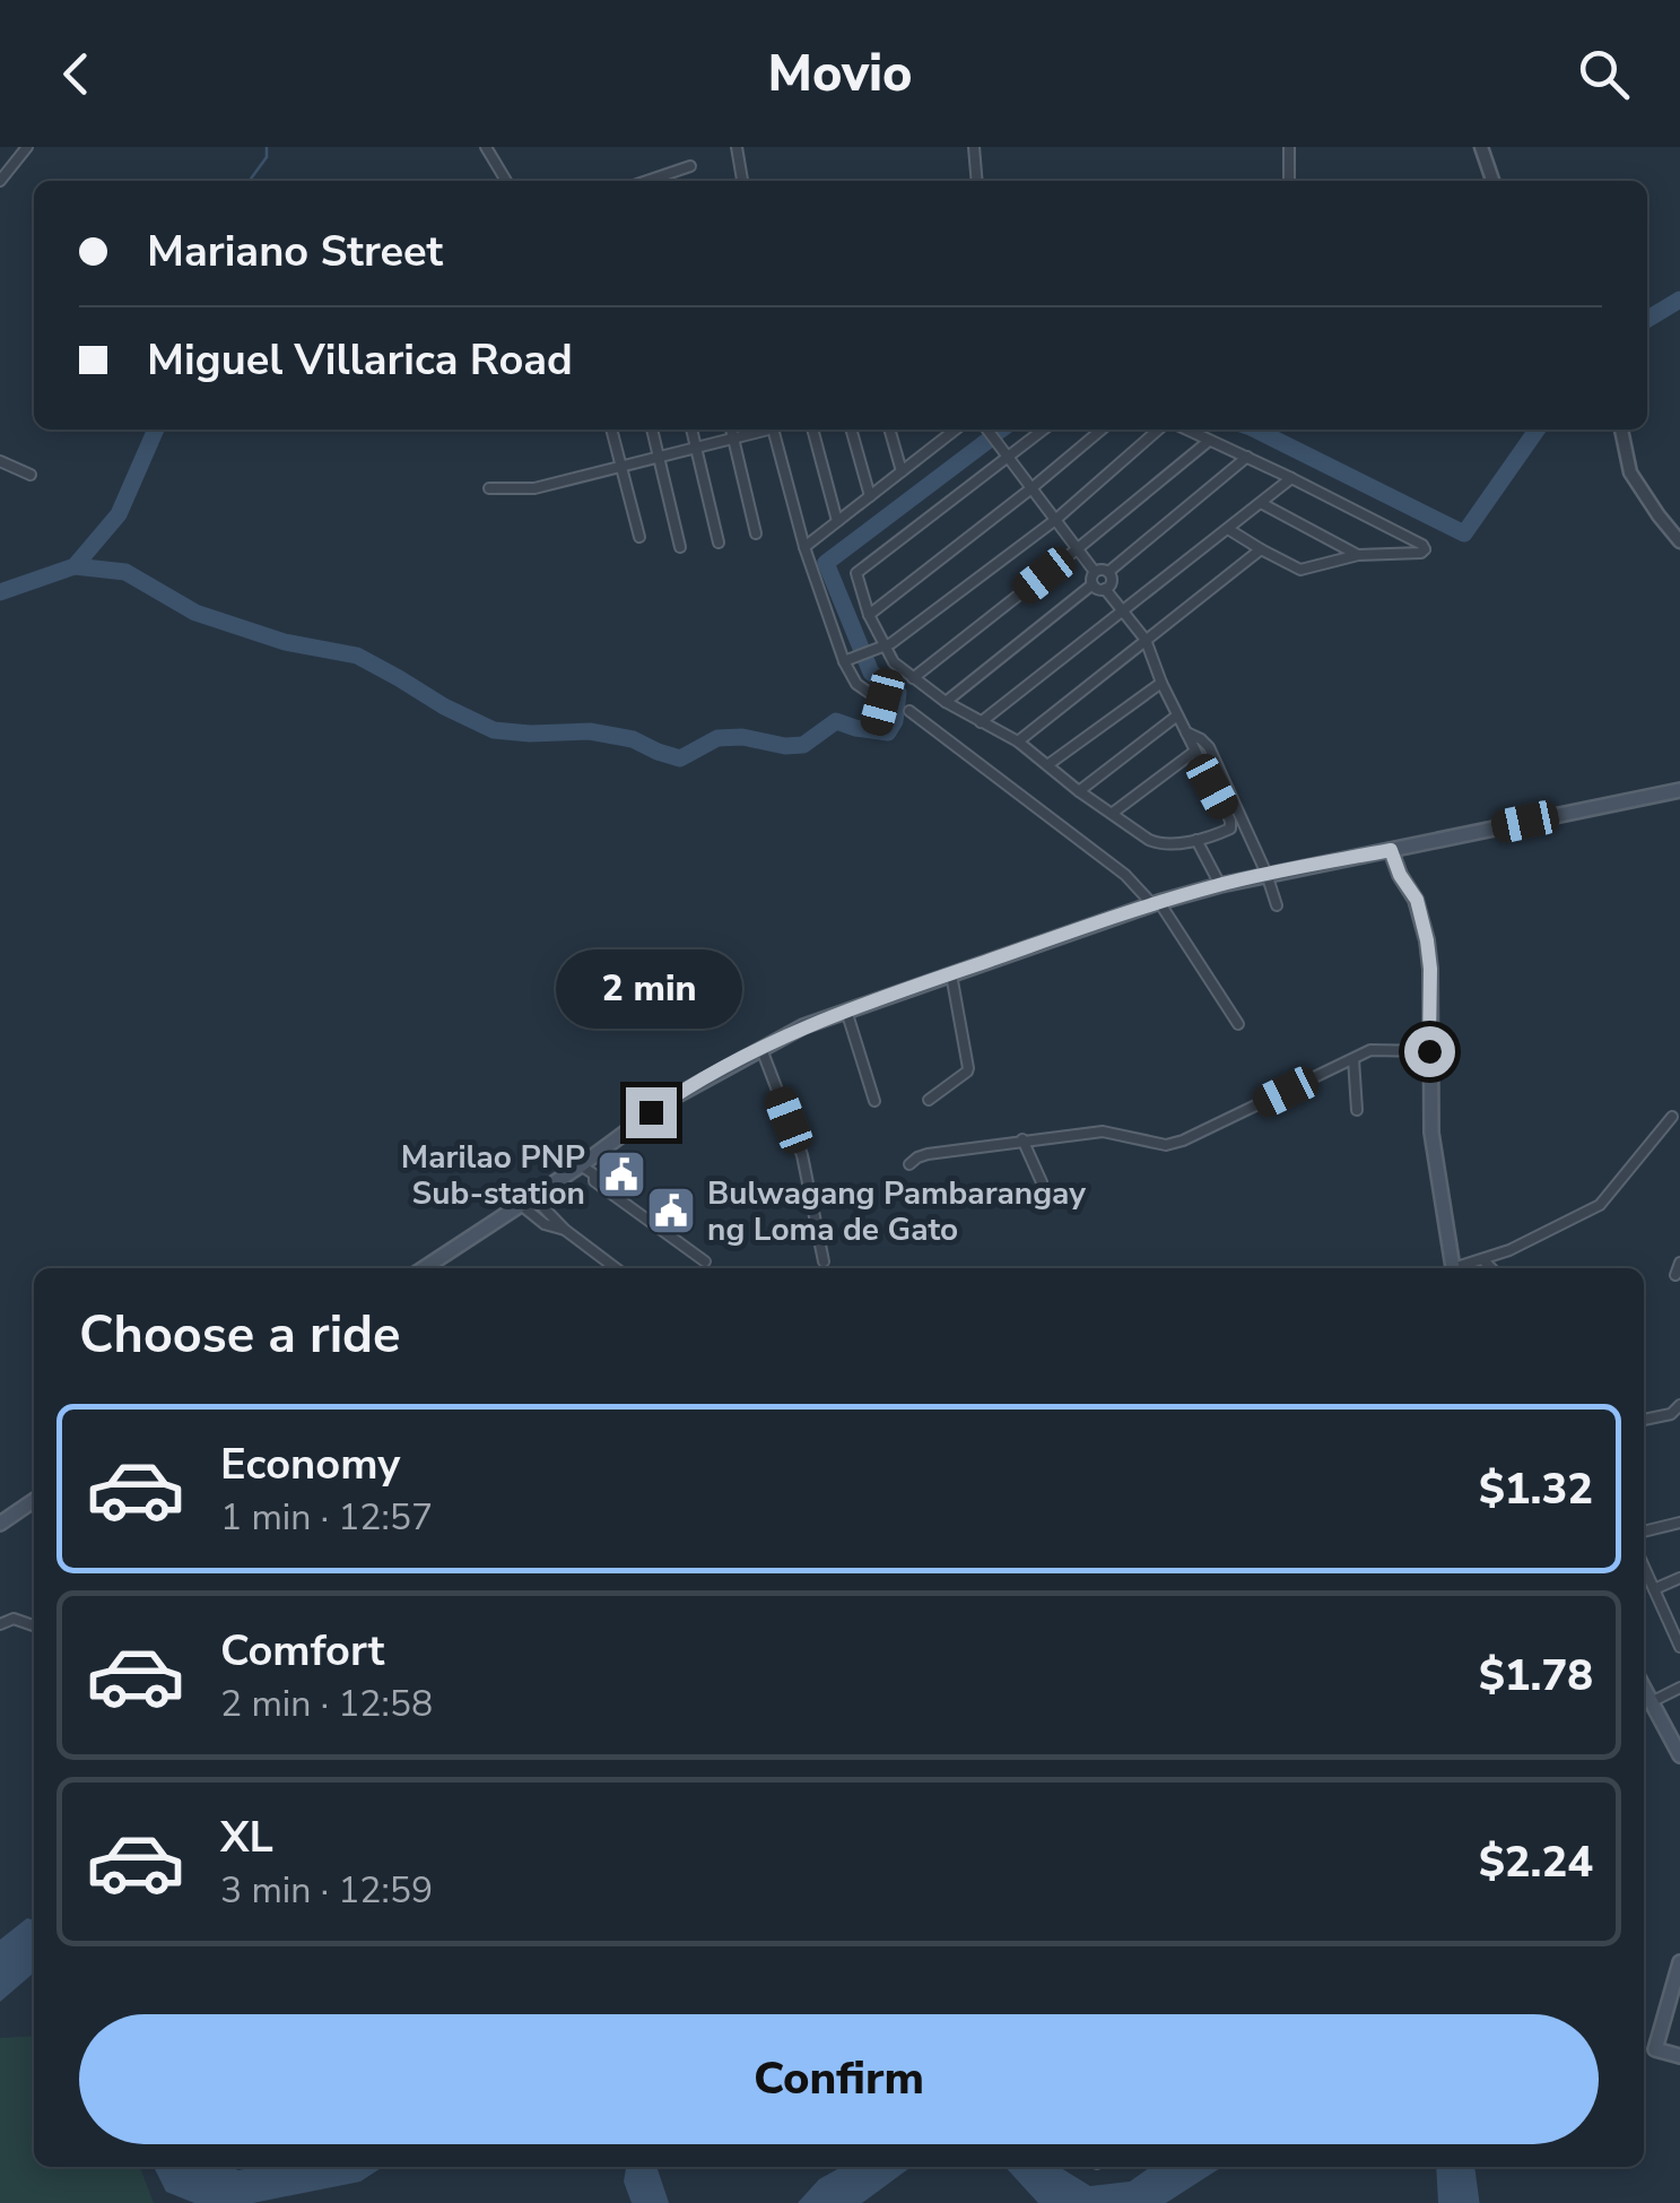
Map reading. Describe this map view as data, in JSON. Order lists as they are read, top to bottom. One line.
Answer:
{"places":{"public building":["Marilao PNP Sub-station","Bulwagang Pambarangay ng Loma de Gato"]},"page":{"header":"Movio","banner":["Mariano Street","Miguel Villarica Road"],"bubble":"2 min","heading":"Choose a ride","list":[{"name":"Economy","note":"1 min · 12:57","value":"$1.32"},{"name":"Comfort","note":"2 min · 12:58","value":"$1.78"},{"name":"XL","note":"3 min · 12:59","value":"$2.24"}],"buttons":"Confirm"}}
